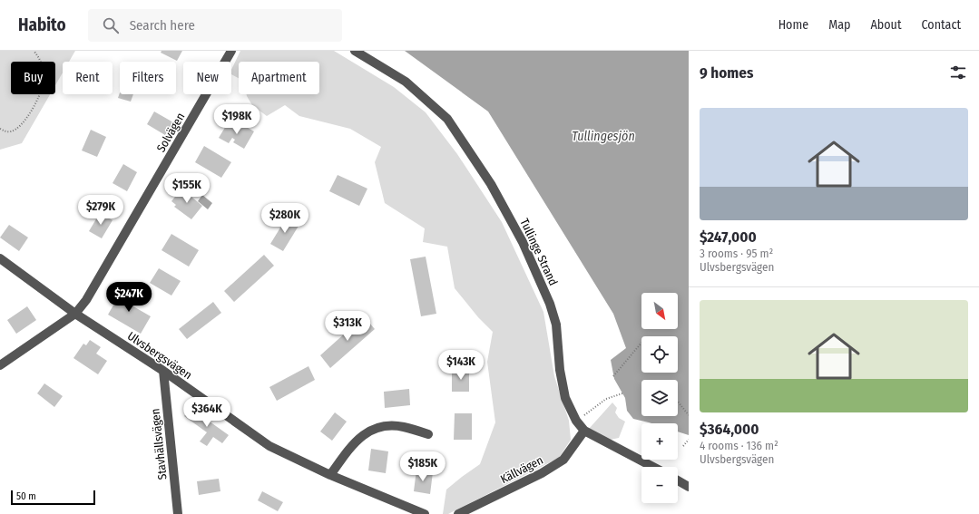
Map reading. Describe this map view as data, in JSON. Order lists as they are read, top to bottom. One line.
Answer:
{"streets":{"street":["Solvägen","Tullinge Strand","Ulvsbergsvägen","Stavhällsvägen","Källvägen"]},"crossings":[["Solvägen","Ulvsbergsvägen"],["Tullinge Strand","Källvägen"],["Ulvsbergsvägen","Stavhällsvägen"]],"water":["Tullingesjön"],"scale_bar":"50 m","north":"bottom right","page":{"header":"Habito","search":"Search here","nav":["Home","Map","About","Contact"],"heading":"9 homes","chip":["Buy","Rent","Filters","New","Apartment"],"list":[{"name":"$247,000","note":"3 rooms · 95 m² · Ulvsbergsvägen"},{"name":"$364,000","note":"4 rooms · 136 m² · Ulvsbergsvägen"}],"price":["$198K","$155K","$279K","$280K","$247K","$313K","$143K","$364K","$185K"],"map_buttons":["+","−"],"scale":"50 m"}}
